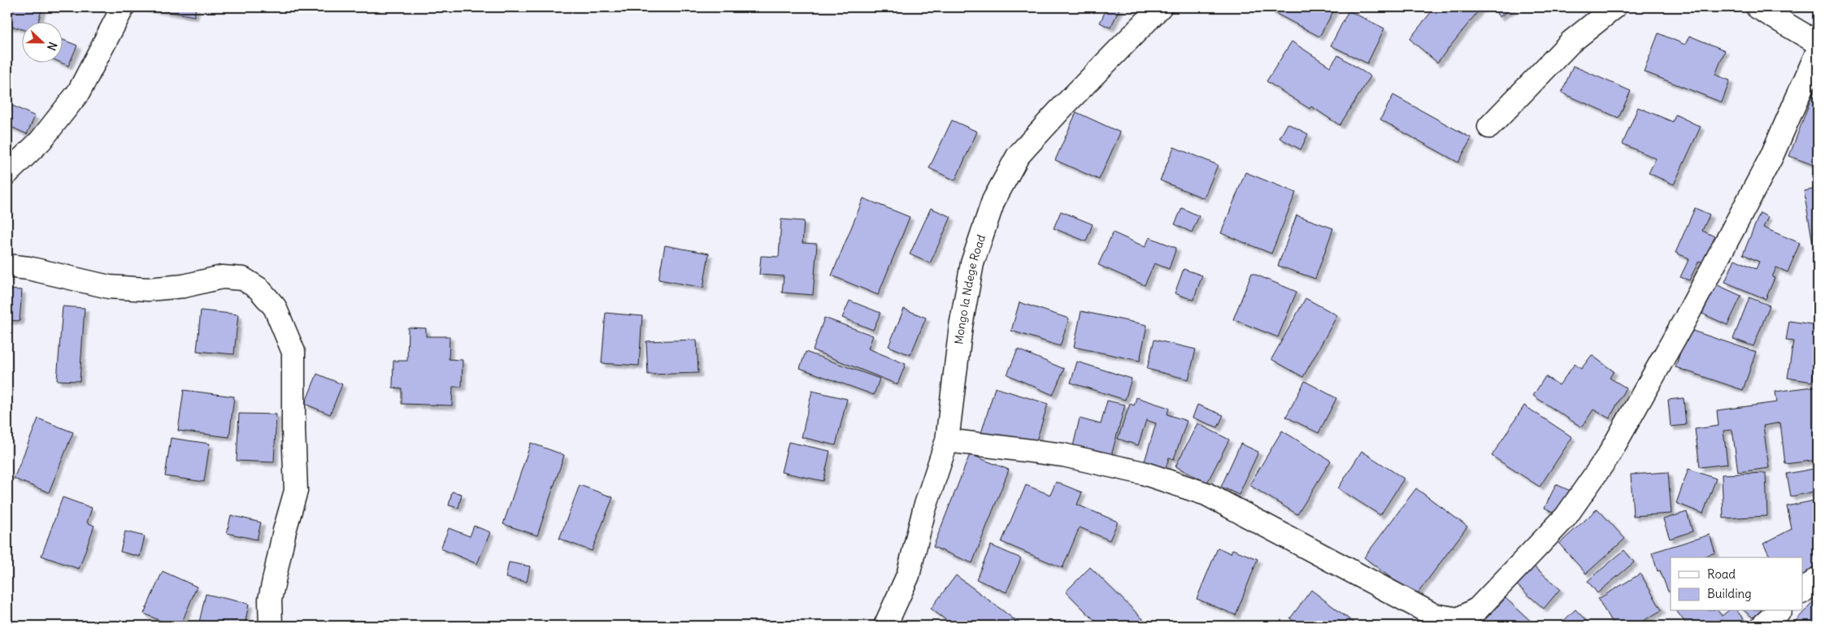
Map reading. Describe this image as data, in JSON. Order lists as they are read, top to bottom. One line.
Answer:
{"streets":{"street":["Mongo la Ndege Road"]},"legend":["Road","Building"],"north":"right"}
